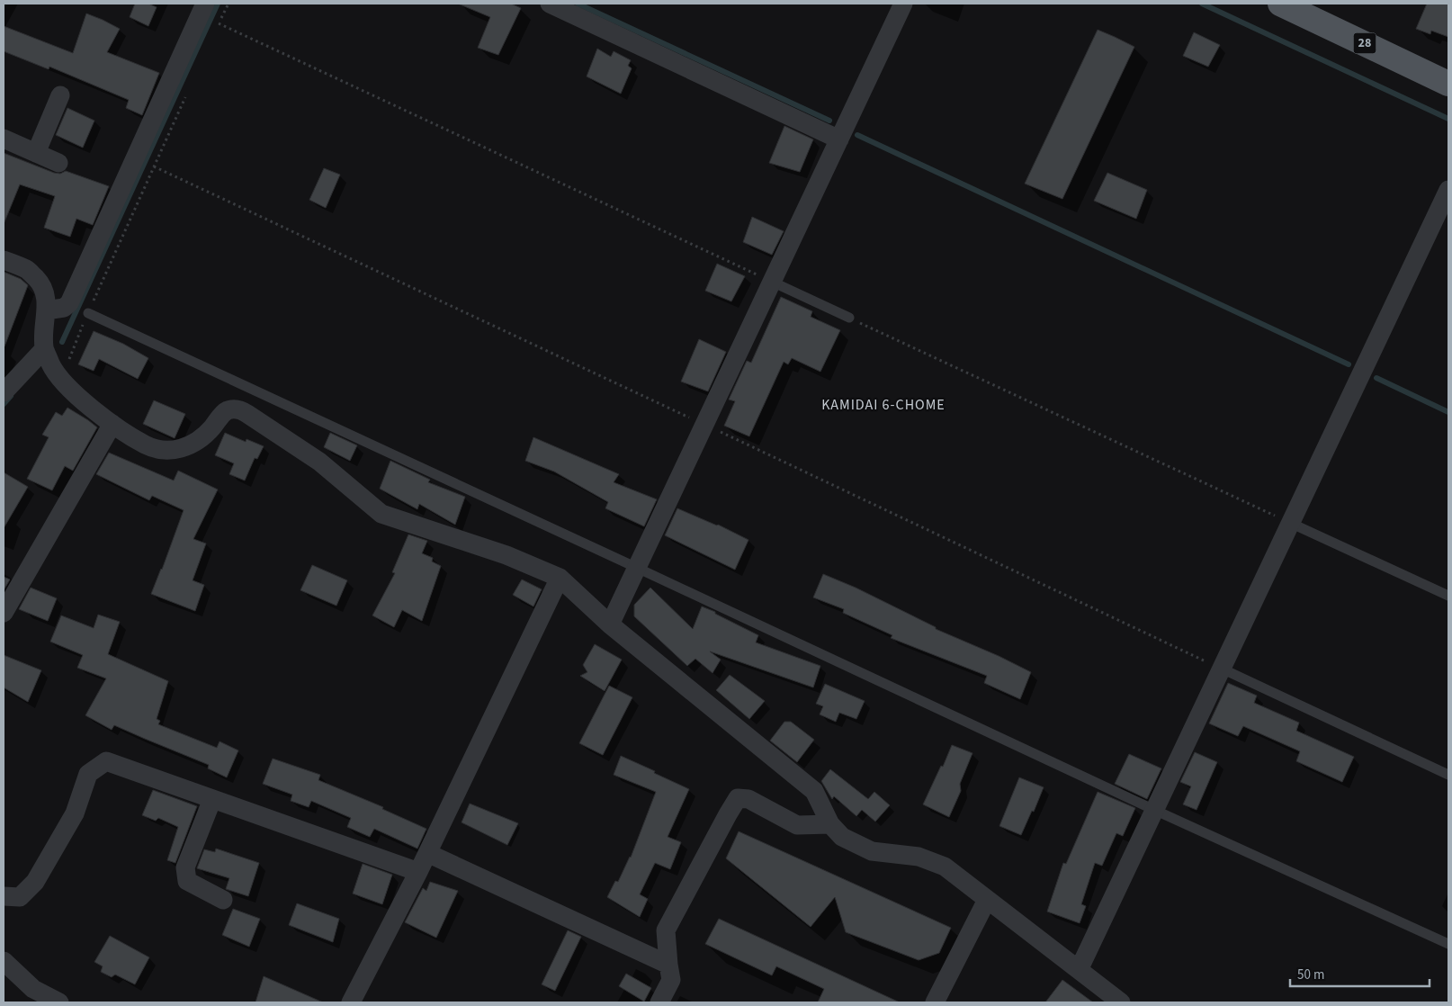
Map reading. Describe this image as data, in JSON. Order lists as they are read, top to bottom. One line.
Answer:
{"streets":{"main road":["28"]},"districts":["KAMIDAI 6-CHOME"],"scale_bar":"50 m"}
